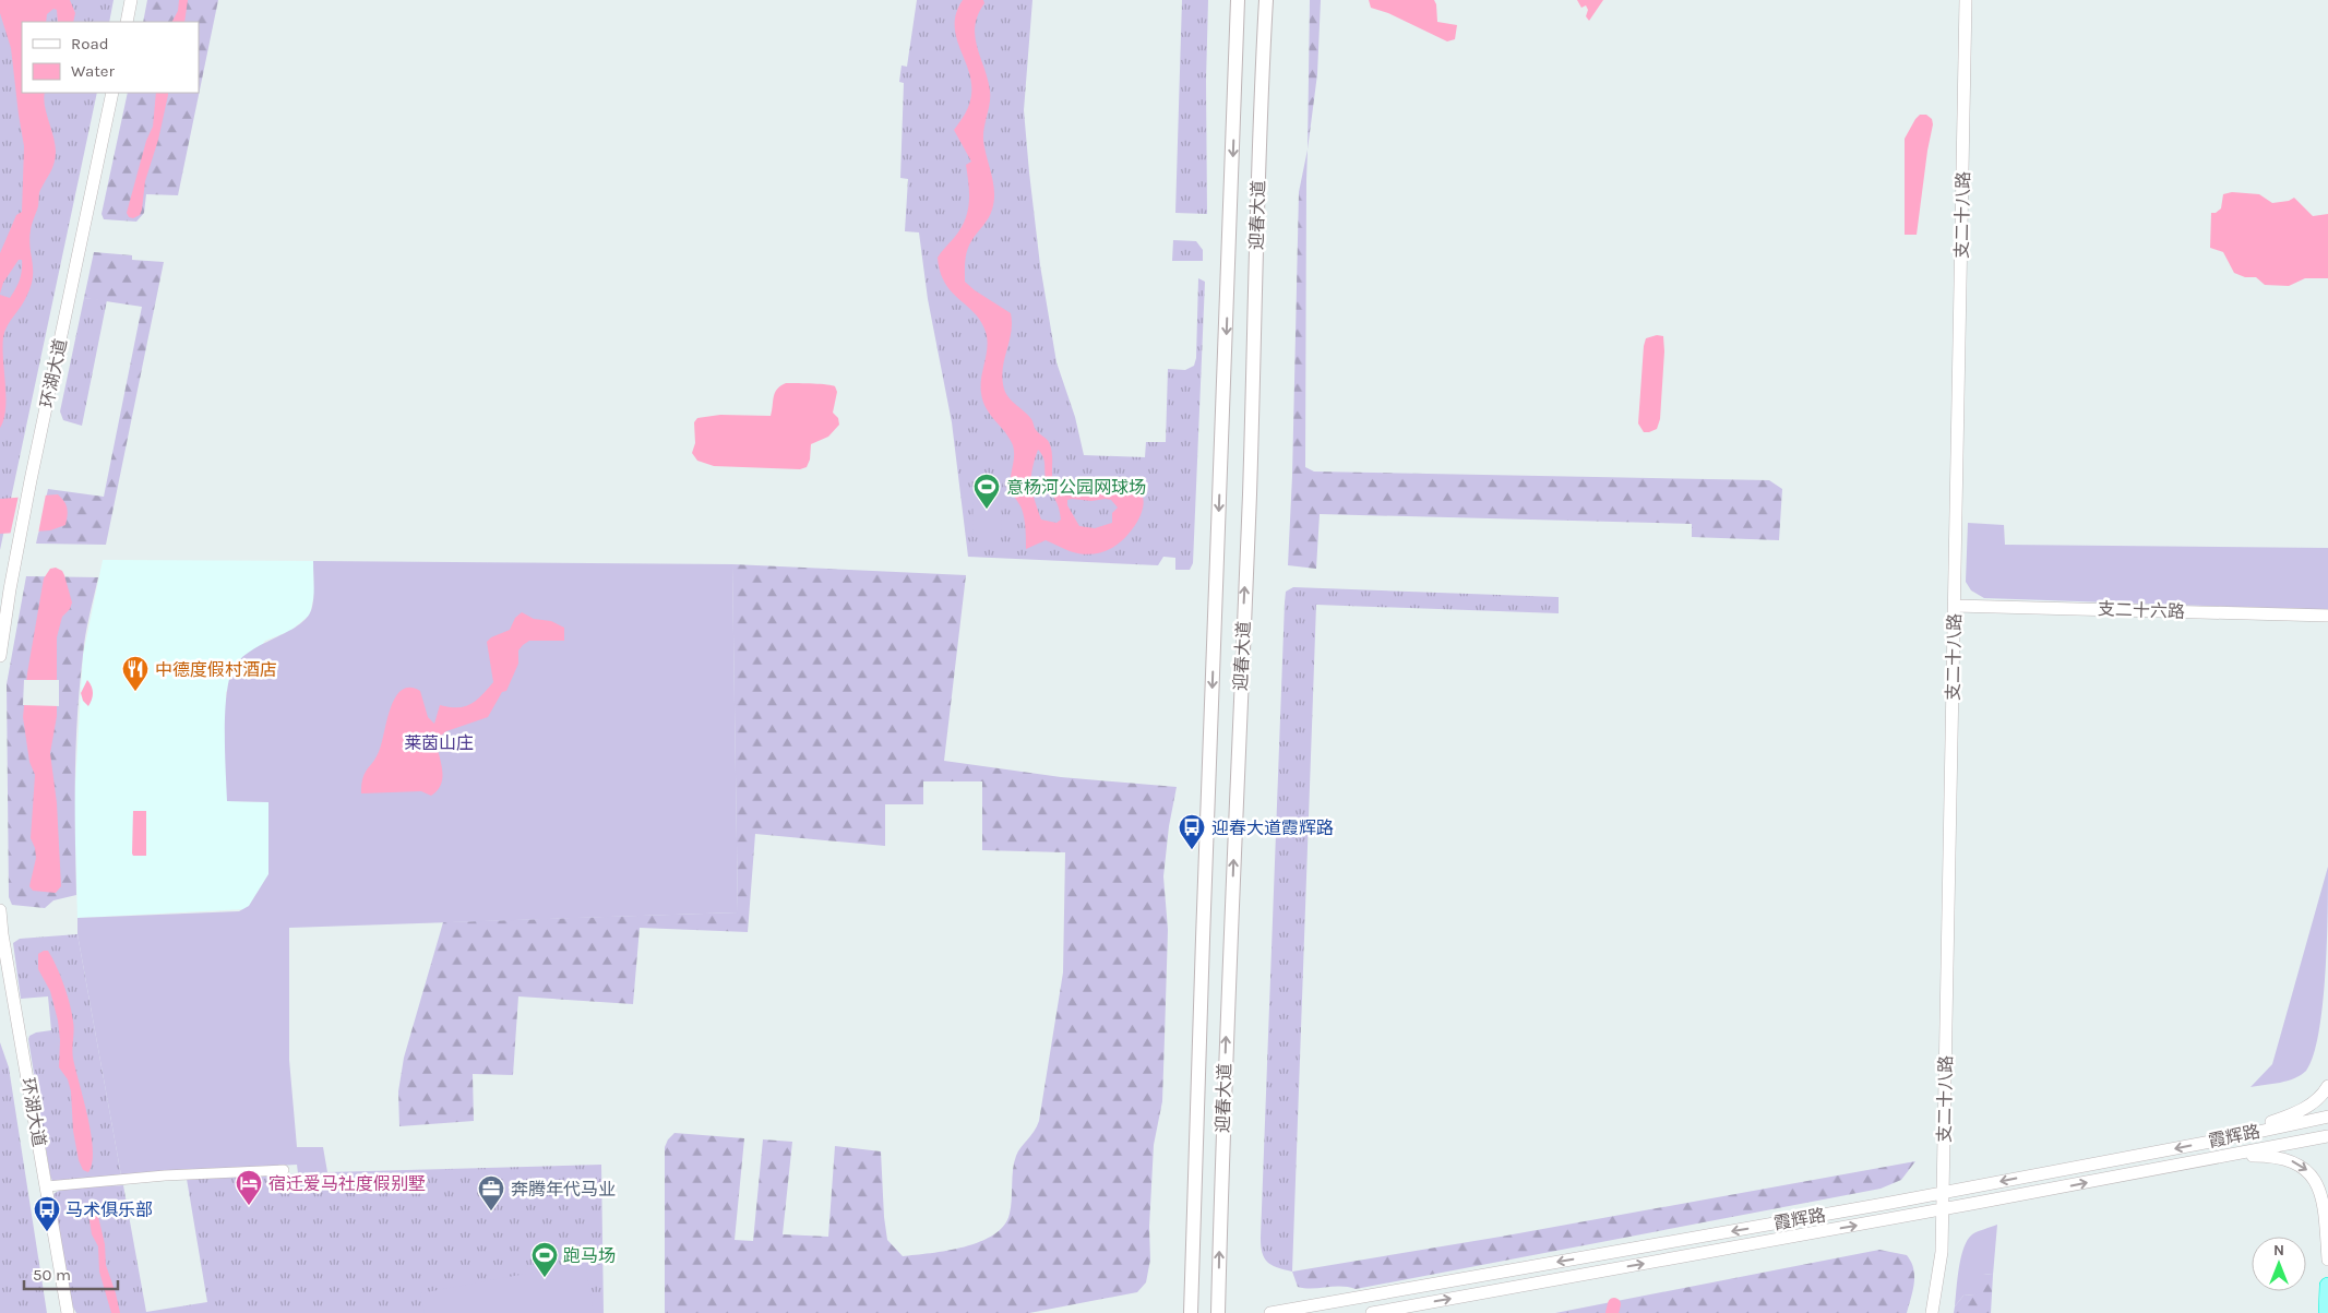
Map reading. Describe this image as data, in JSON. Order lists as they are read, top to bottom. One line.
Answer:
{"streets":{"main road":["迎春大道"],"street":["支二十八路","环湖大道","支二十六路","霞辉路"]},"crossings":[["支二十八路","支二十六路"],["支二十八路","霞辉路"]],"parks":["莱茵山庄"],"places":{"sports":["意杨河公园网球场","跑马场"],"restaurant":["中德度假村酒店"],"bus stop":["迎春大道霞辉路","马术俱乐部"],"hotel":["宿迁爱马社度假别墅"],"office":["奔腾年代马业"]},"legend":["Road","Water"],"scale_bar":"50 m","north":"top"}
